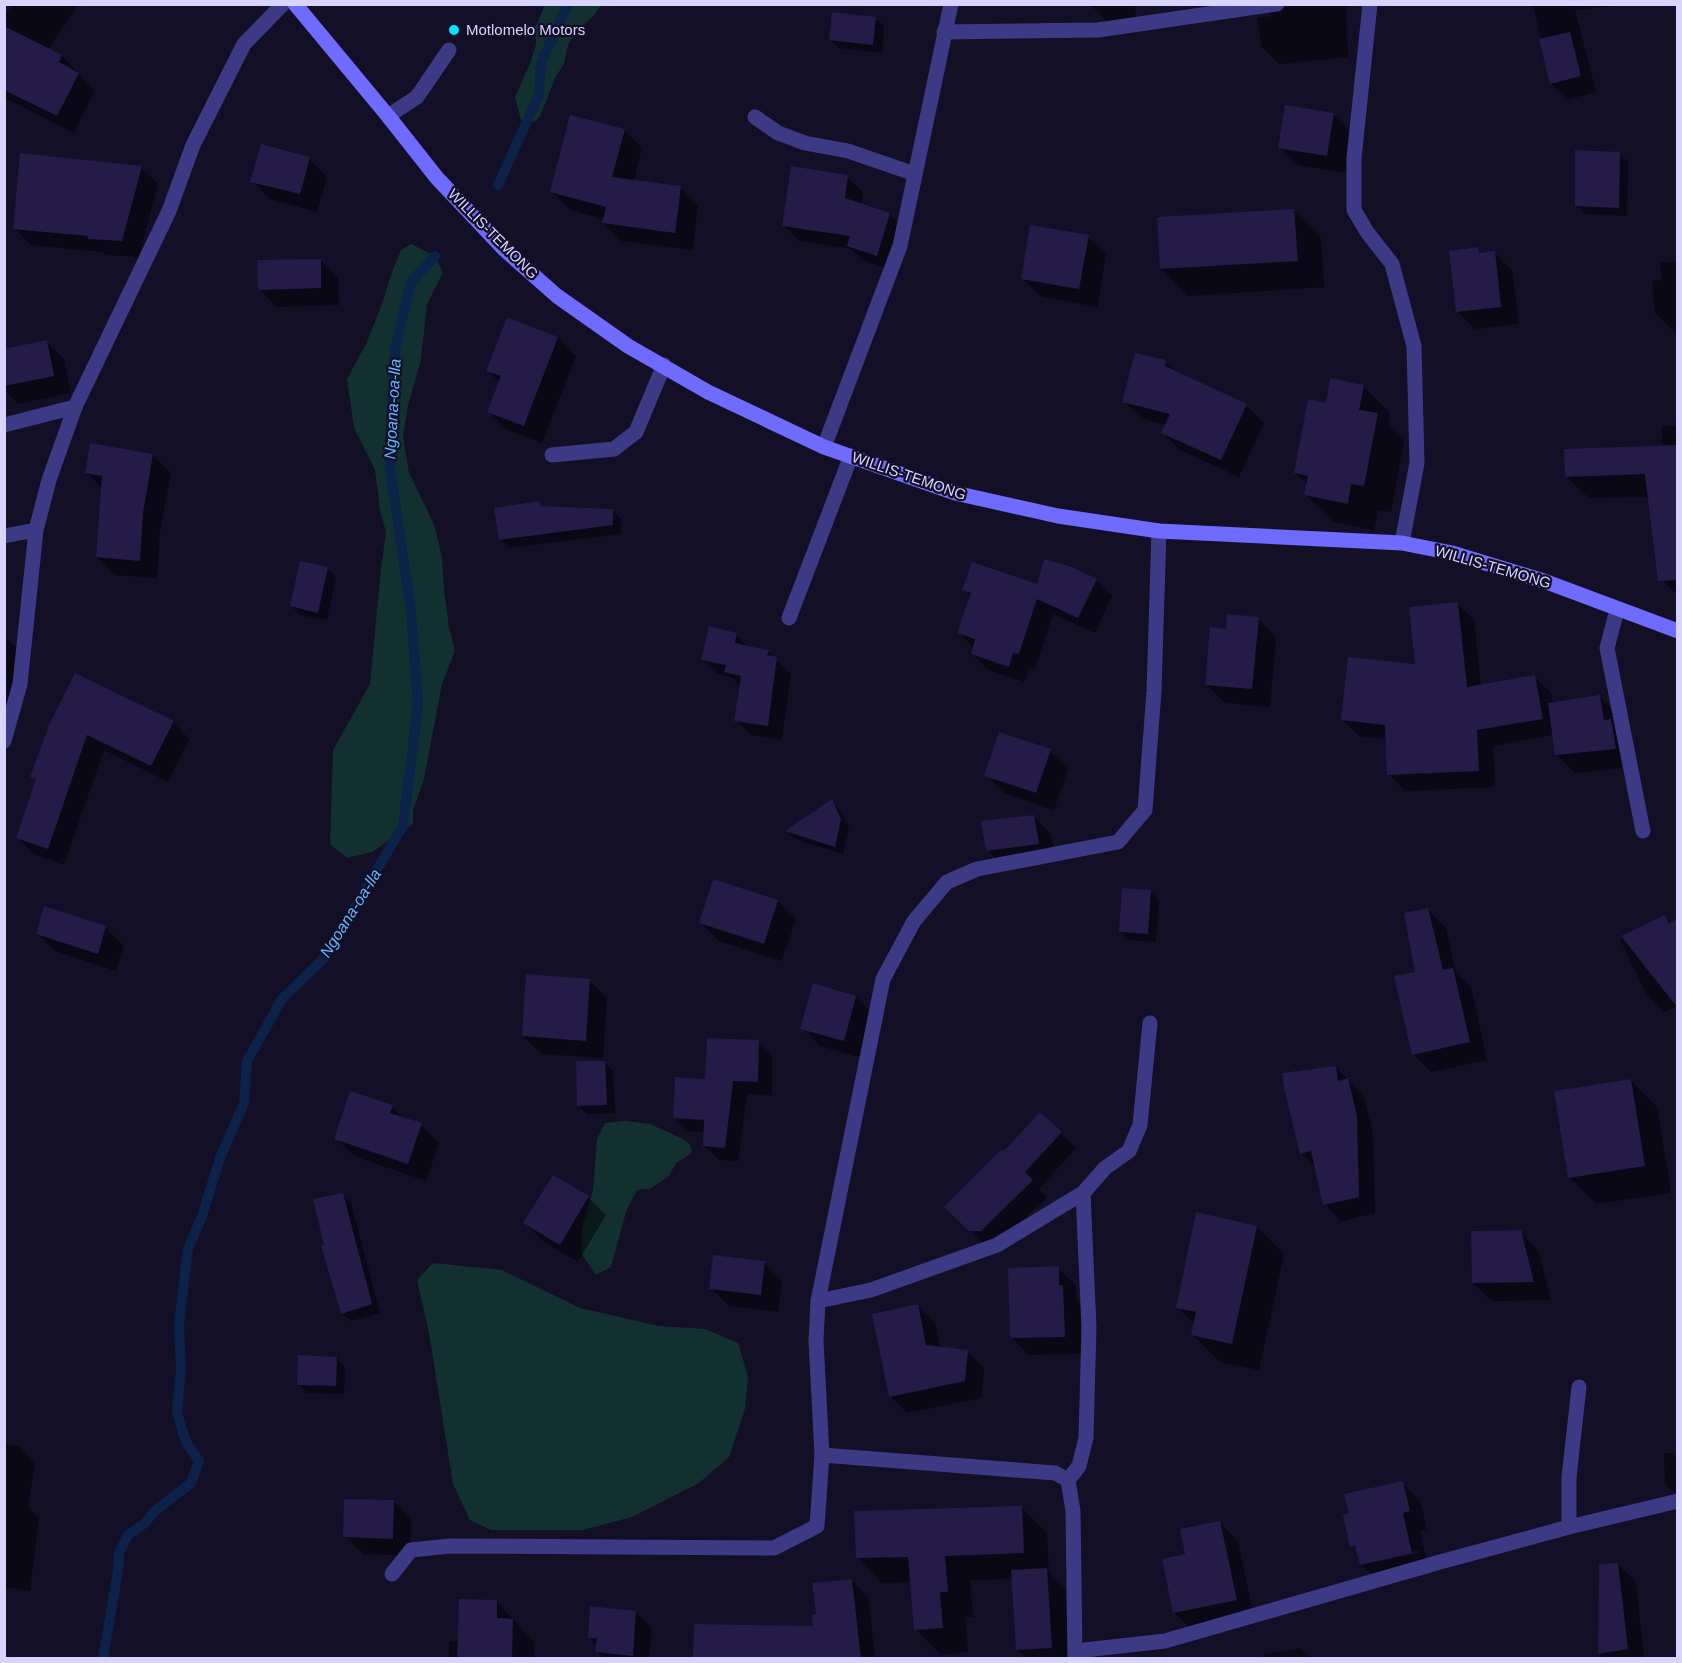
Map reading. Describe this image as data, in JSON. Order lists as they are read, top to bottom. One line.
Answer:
{"streets":{"main road":["WILLIS-TEMONG"]},"water":["Ngoana-oa-lla"],"places":["Motlomelo Motors"]}
